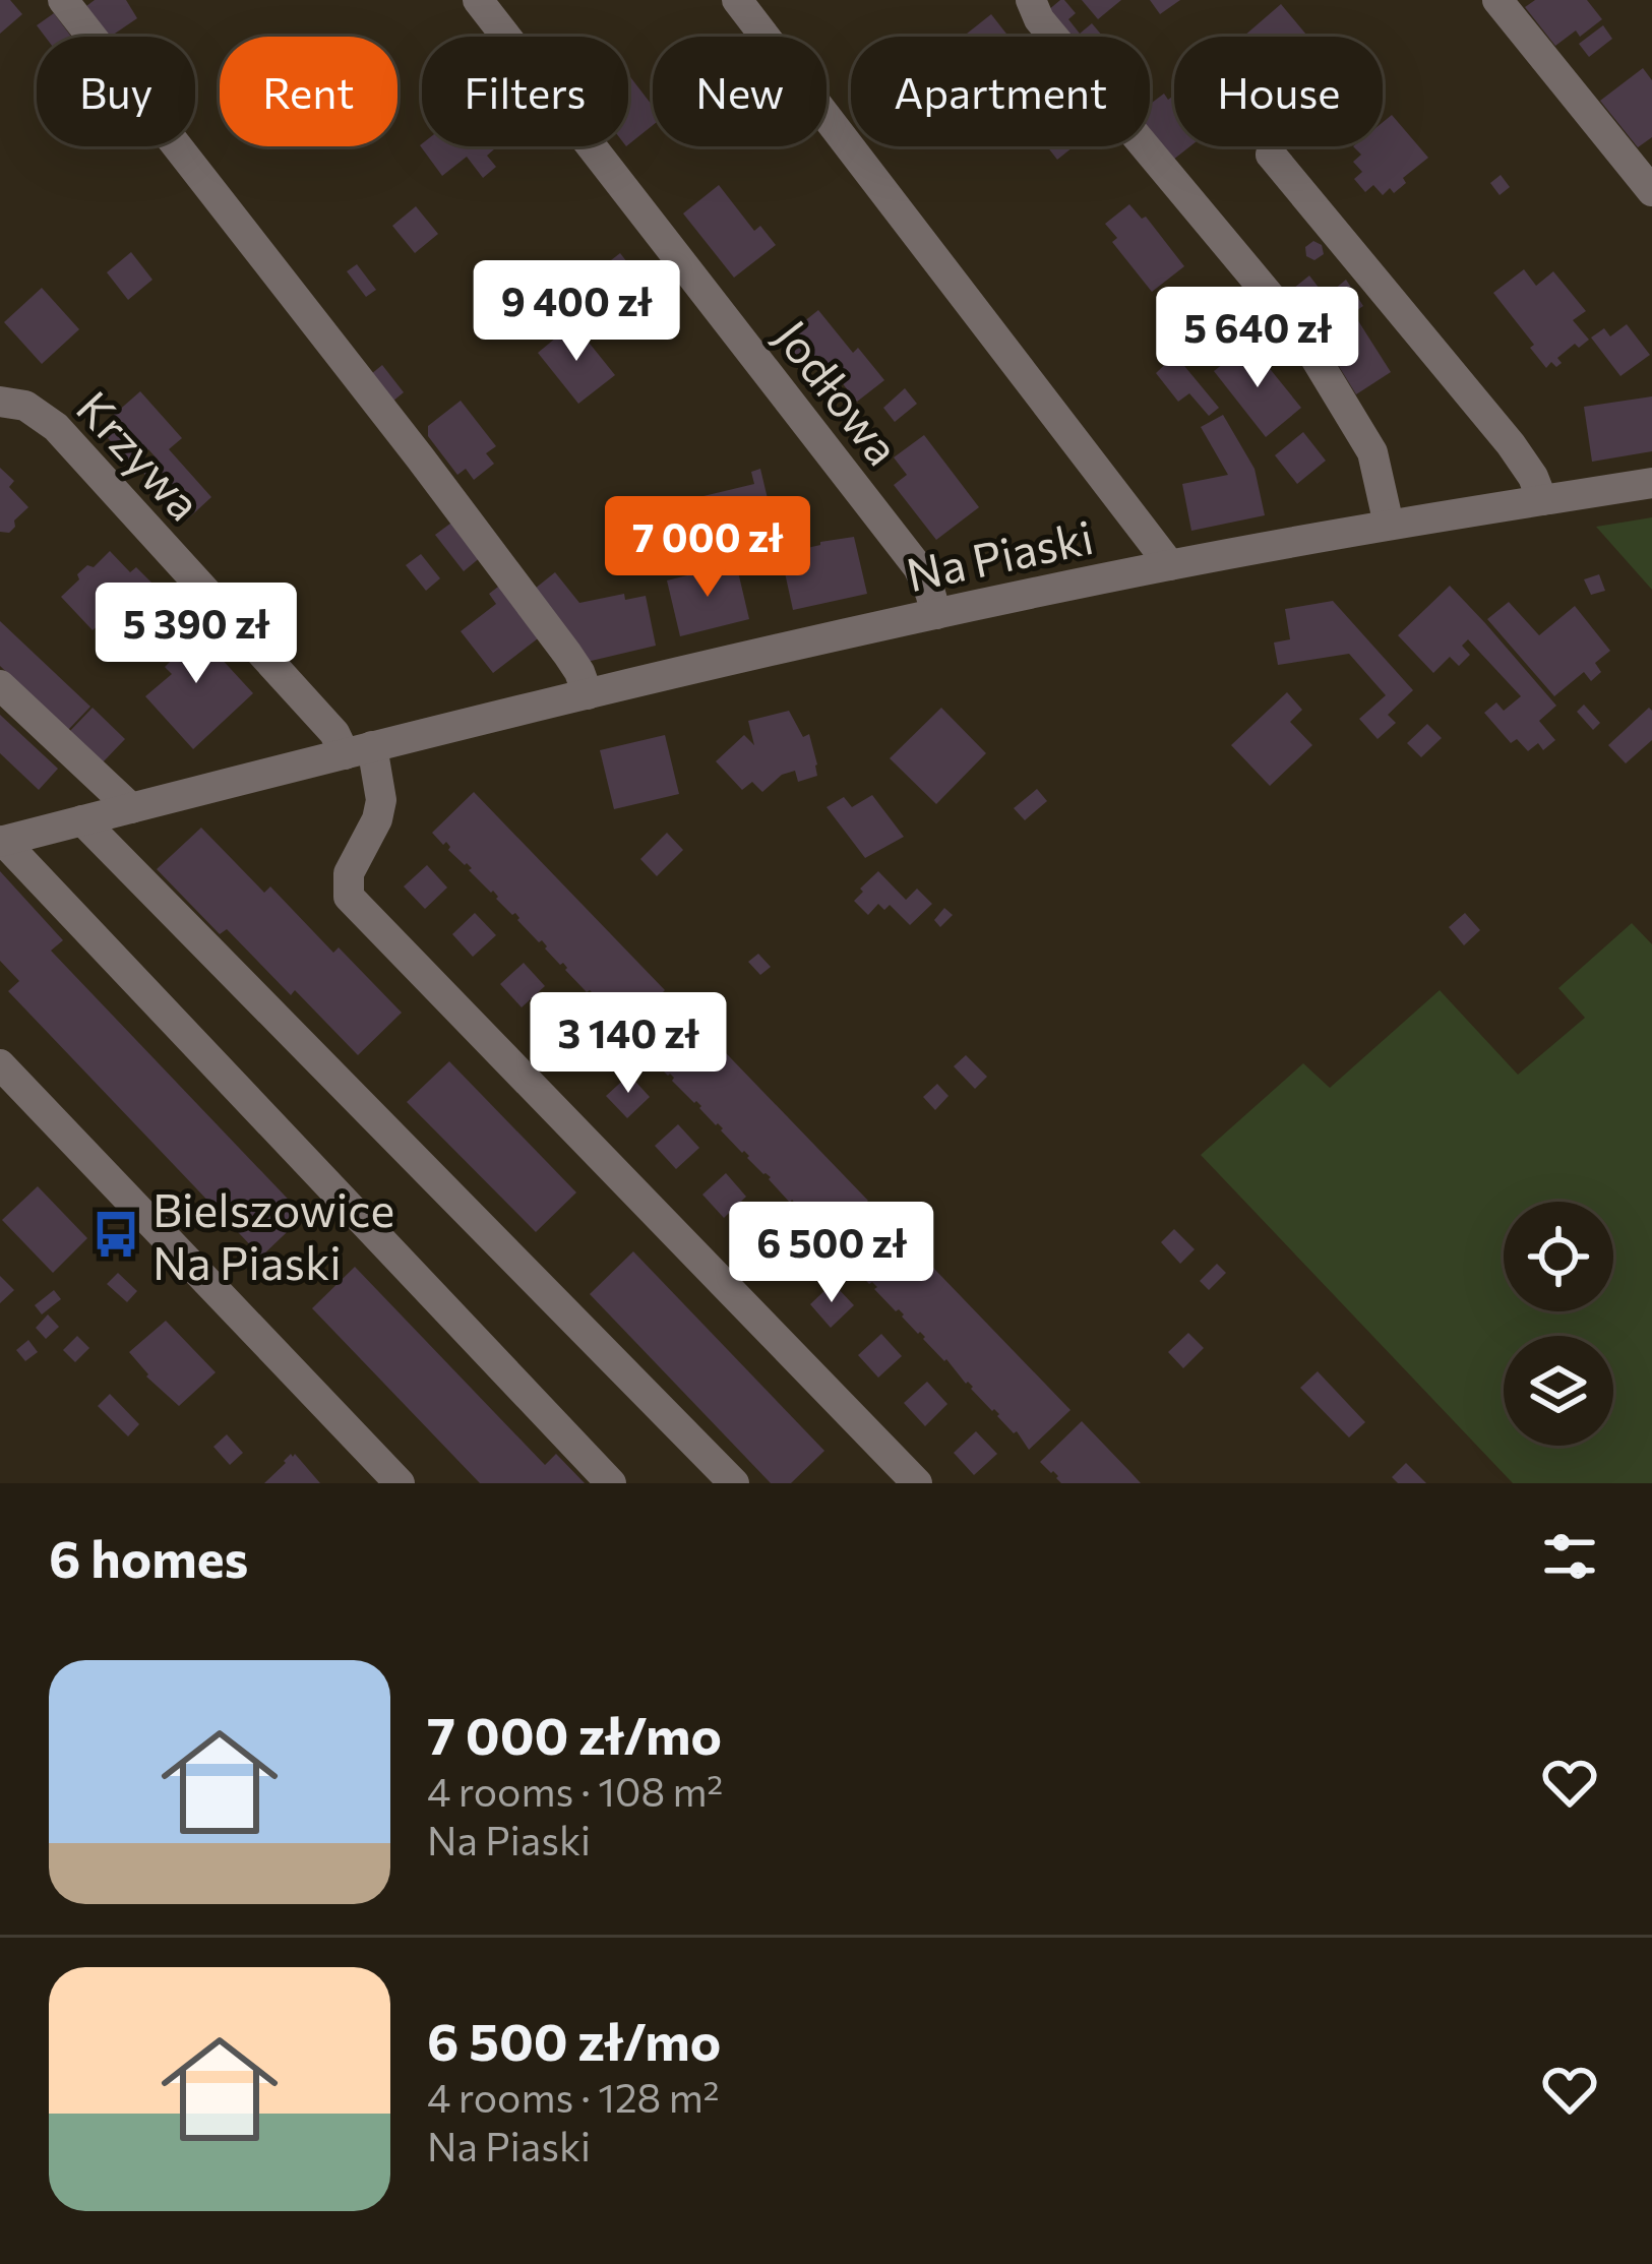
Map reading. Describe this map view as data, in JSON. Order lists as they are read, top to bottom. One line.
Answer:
{"streets":{"street":["Jodłowa","Krzywa","Na Piaski"]},"crossings":[["Jodłowa","Na Piaski"],["Krzywa","Na Piaski"]],"places":{"bus stop":["Bielszowice Na Piaski"]},"page":{"chip":["Buy","Rent","Filters","New","Apartment","House"],"price":["9 400 zł","5 640 zł","7 000 zł","5 390 zł","3 140 zł","6 500 zł"],"heading":"6 homes","list":[{"name":"7 000 zł/mo","note":"4 rooms · 108 m² · Na Piaski"},{"name":"6 500 zł/mo","note":"4 rooms · 128 m² · Na Piaski"}]}}
